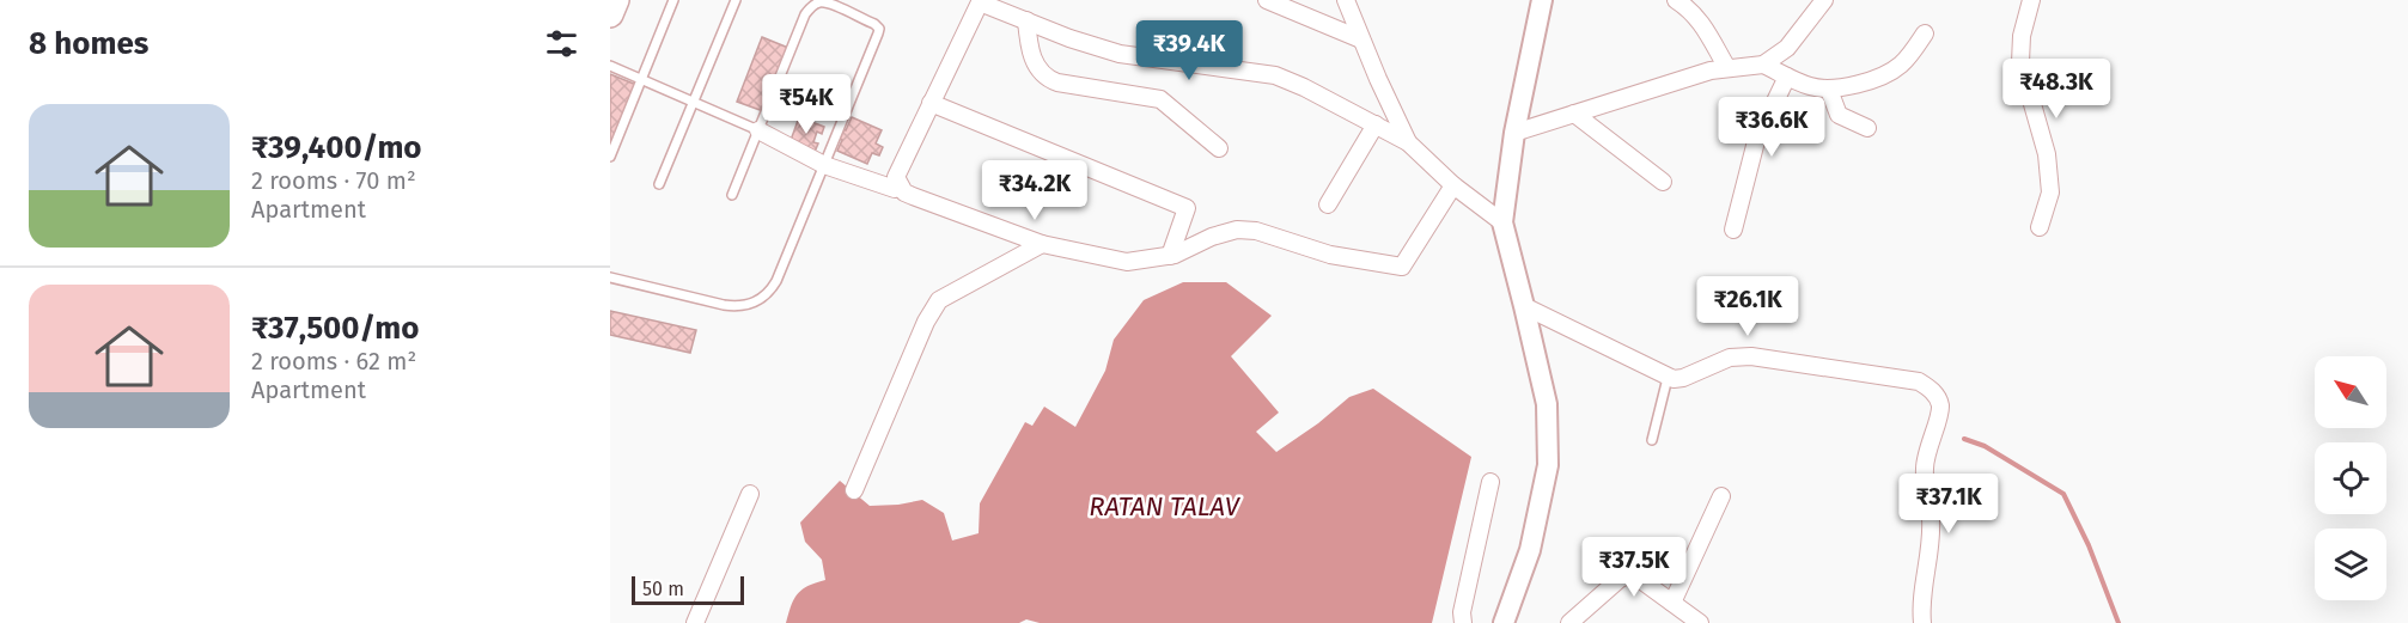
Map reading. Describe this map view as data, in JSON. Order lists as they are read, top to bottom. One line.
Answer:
{"water":["RATAN TALAV"],"scale_bar":"50 m","north":"top left","page":{"heading":"8 homes","price":["₹39.4K","₹48.3K","₹54K","₹36.6K","₹34.2K","₹26.1K","₹37.1K","₹37.5K"],"list":[{"name":"₹39,400/mo","note":"2 rooms · 70 m² · Apartment"},{"name":"₹37,500/mo","note":"2 rooms · 62 m² · Apartment"}],"scale":"50 m"}}
